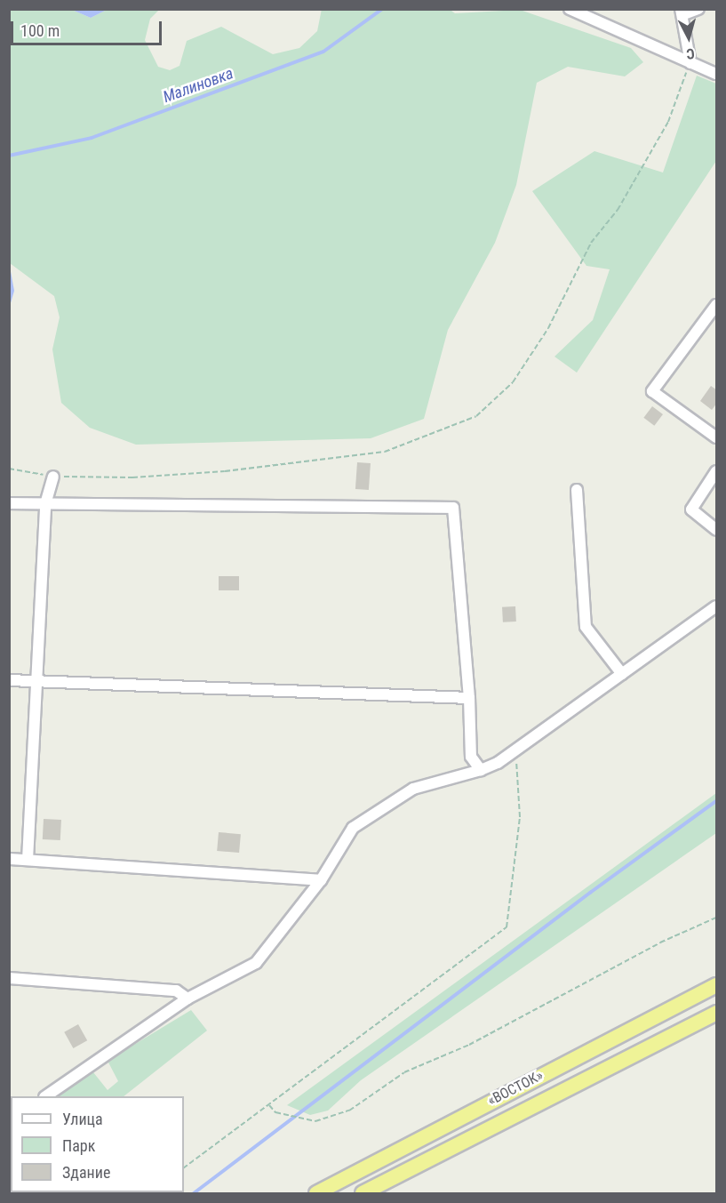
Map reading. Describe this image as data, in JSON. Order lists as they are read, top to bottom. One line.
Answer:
{"streets":{"highway":["«ВОСТОК»"]},"water":["Малиновка"],"legend":["Улица","Парк","Здание"],"scale_bar":"100 m","north":"bottom"}
